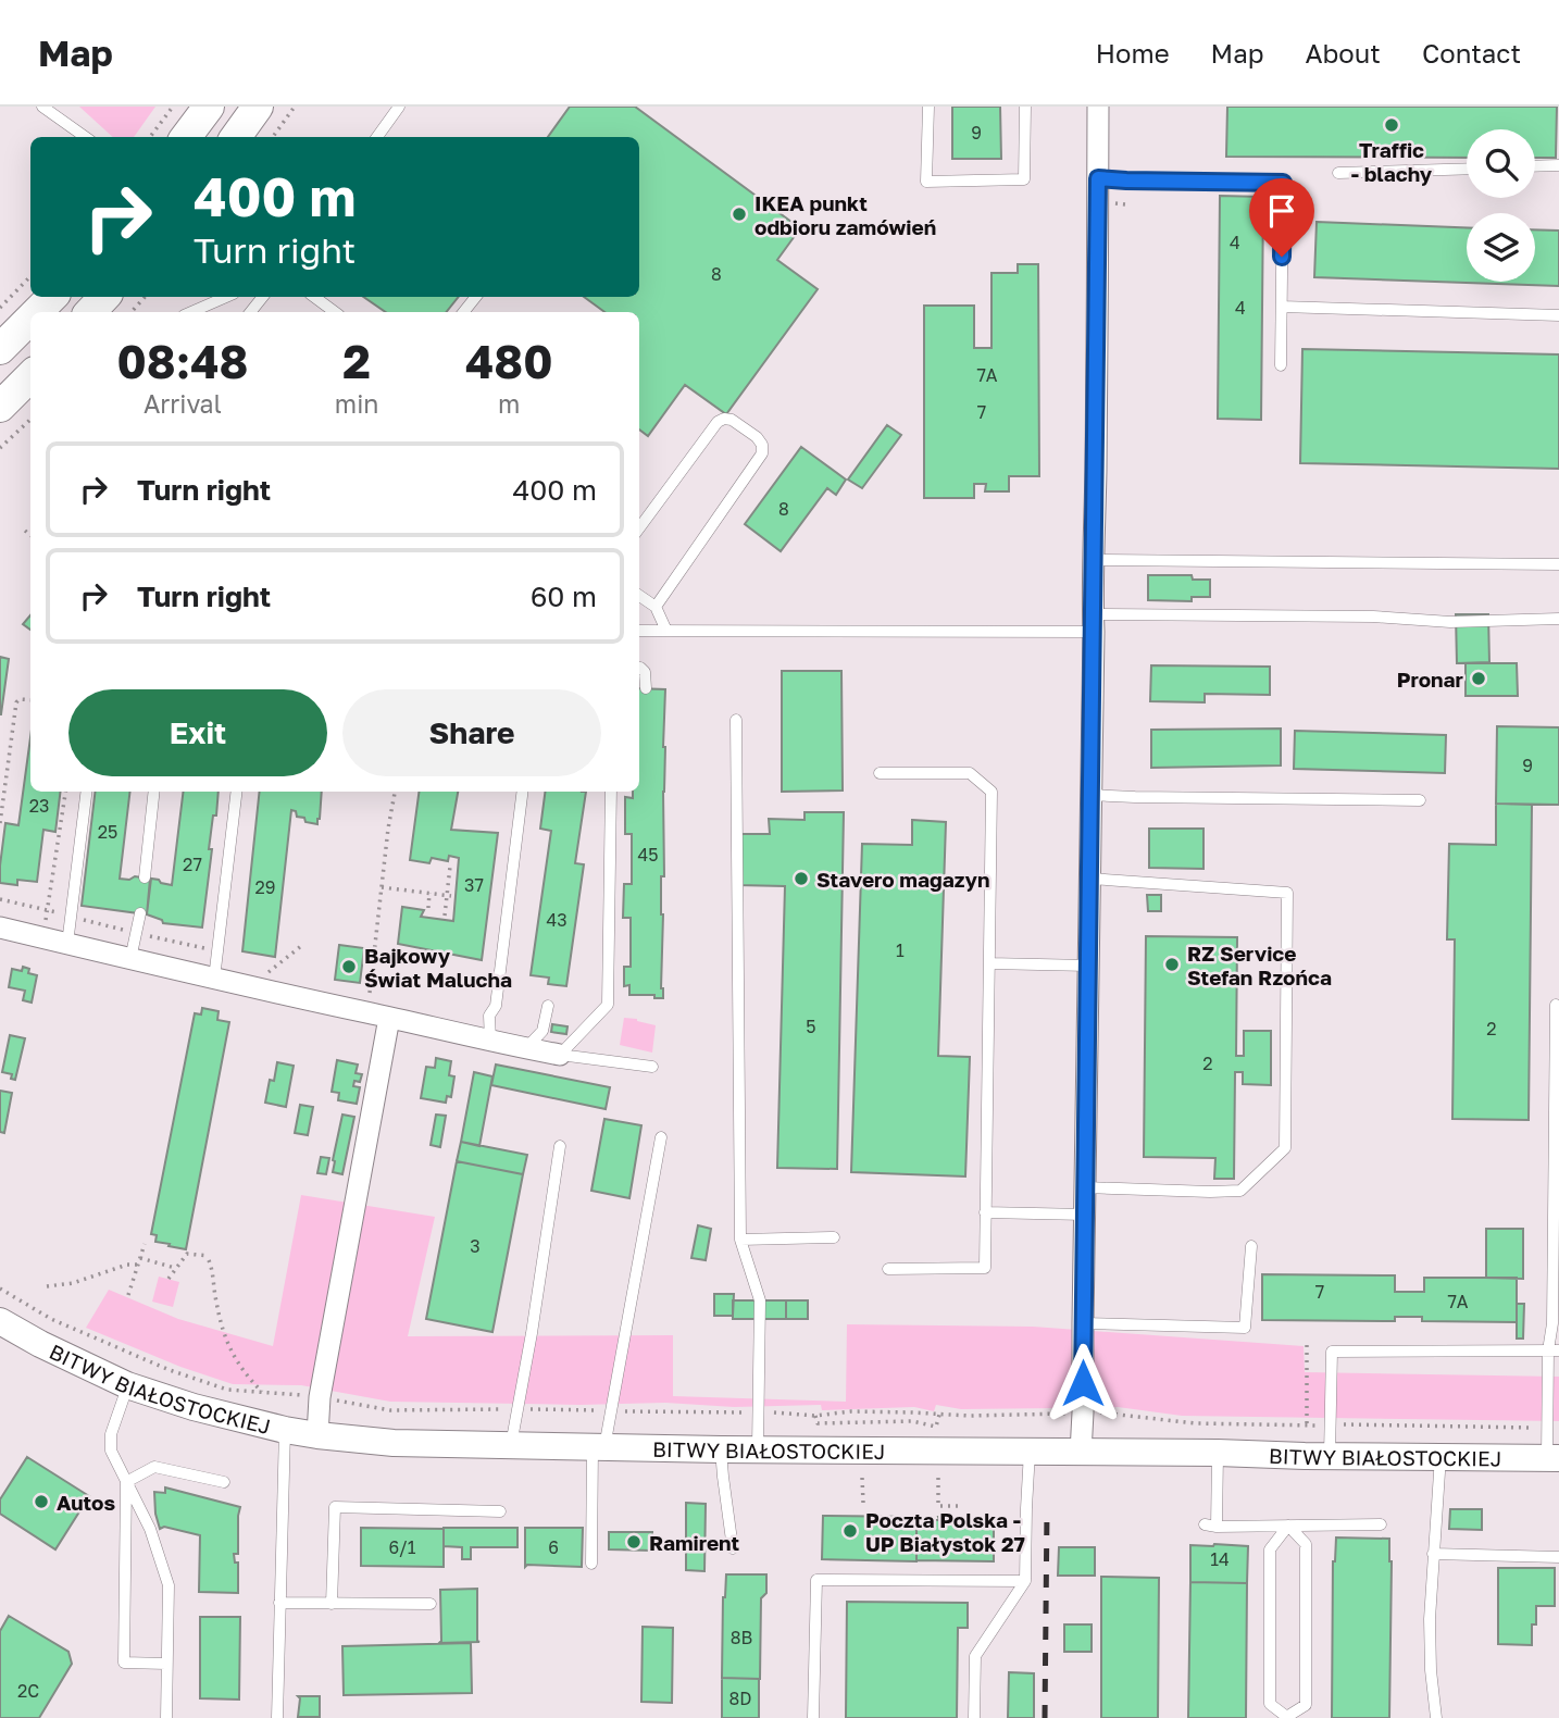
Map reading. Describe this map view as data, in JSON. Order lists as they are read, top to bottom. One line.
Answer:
{"streets":{"street":["BITWY BIAŁOSTOCKIEJ"]},"places":["Traffic - blachy","IKEA punkt odbioru zamówień","Pronar","Stavero magazyn","RZ Service Stefan Rzońca","Bajkowy Świat Malucha","Autos","Poczta Polska - UP Białystok 27","Ramirent"],"house_numbers":["9","4","8","4","7A","7","8","9","23","25","45","27","37","29","43","1","5","2","2","3","7","7A","6/1","6","14","8B","2C","8D"],"page":{"header":"Map","nav":["Home","Map","About","Contact"],"turn":["400 m","Turn right"],"eta":["08:48","Arrival","2","min","480","m"],"list":[{"name":"Turn right","value":"400 m"},{"name":"Turn right","value":"60 m"}],"buttons":["Exit","Share"]}}
